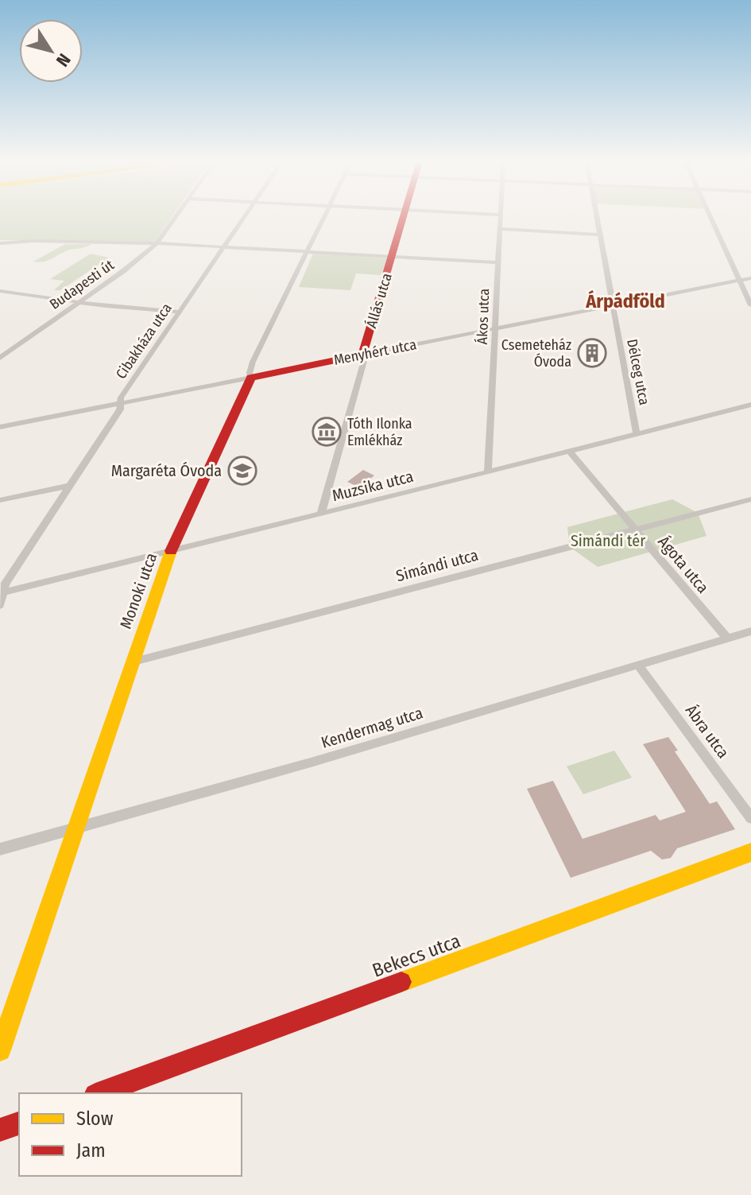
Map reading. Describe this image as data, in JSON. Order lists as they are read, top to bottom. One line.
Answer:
{"streets":{"street":["Budapesti út","Állás utca","Ákos utca","Cibakháza utca","Menyhért utca","Délceg utca","Muzsika utca","Ágota utca","Simándi utca","Monoki utca","Kendermag utca","Ábra utca","Bekecs utca"]},"crossings":[["Állás utca","Menyhért utca"],["Állás utca","Muzsika utca"],["Ákos utca","Menyhért utca"],["Ákos utca","Muzsika utca"],["Cibakháza utca","Menyhért utca"],["Cibakháza utca","Muzsika utca"],["Menyhért utca","Délceg utca"],["Menyhért utca","Monoki utca"],["Délceg utca","Muzsika utca"],["Muzsika utca","Ágota utca"],["Muzsika utca","Monoki utca"],["Ágota utca","Simándi utca"],["Ágota utca","Kendermag utca"],["Simándi utca","Monoki utca"],["Monoki utca","Kendermag utca"],["Kendermag utca","Ábra utca"]],"districts":["Árpádföld"],"parks":["Simándi tér"],"places":{"building":["Csemeteház Óvoda"],"museum":["Tóth Ilonka Emlékház"],"school or university":["Margaréta Óvoda"]},"legend":["Slow","Jam"],"north":"bottom right"}
